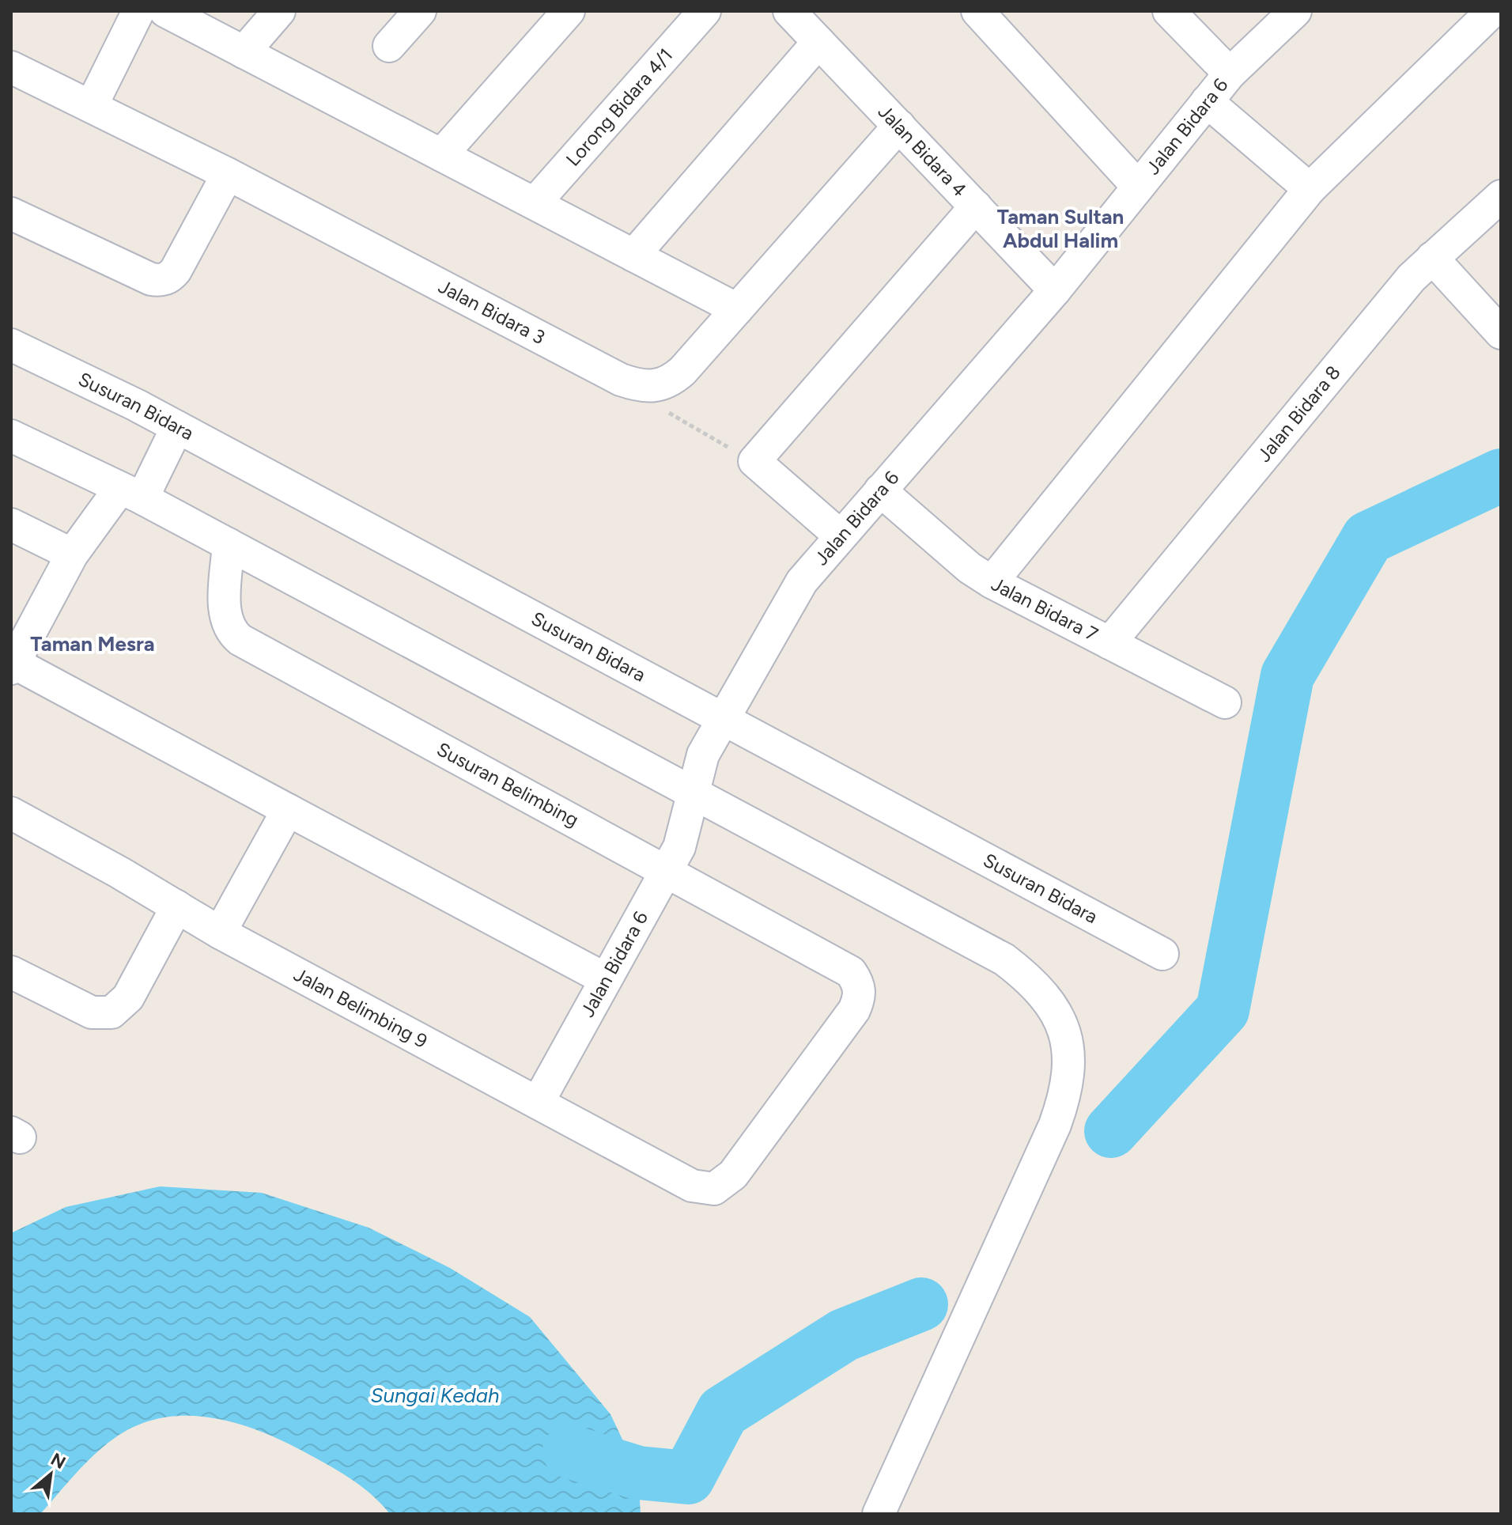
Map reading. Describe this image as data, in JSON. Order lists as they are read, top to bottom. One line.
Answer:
{"streets":{"street":["Lorong Bidara 4/1","Jalan Bidara 6","Jalan Bidara 4","Jalan Bidara 3","Susuran Bidara","Jalan Bidara 8","Jalan Bidara 7","Susuran Belimbing","Jalan Belimbing 9"]},"crossings":[["Jalan Bidara 6","Jalan Bidara 4"],["Jalan Bidara 6","Susuran Bidara"],["Jalan Bidara 6","Jalan Bidara 7"],["Jalan Bidara 6","Susuran Belimbing"],["Jalan Bidara 6","Jalan Belimbing 9"],["Jalan Bidara 8","Jalan Bidara 7"],["Susuran Belimbing","Jalan Belimbing 9"]],"districts":["Taman Sultan Abdul Halim","Taman Mesra"],"water":["Sungai Kedah"],"north":"top right"}
